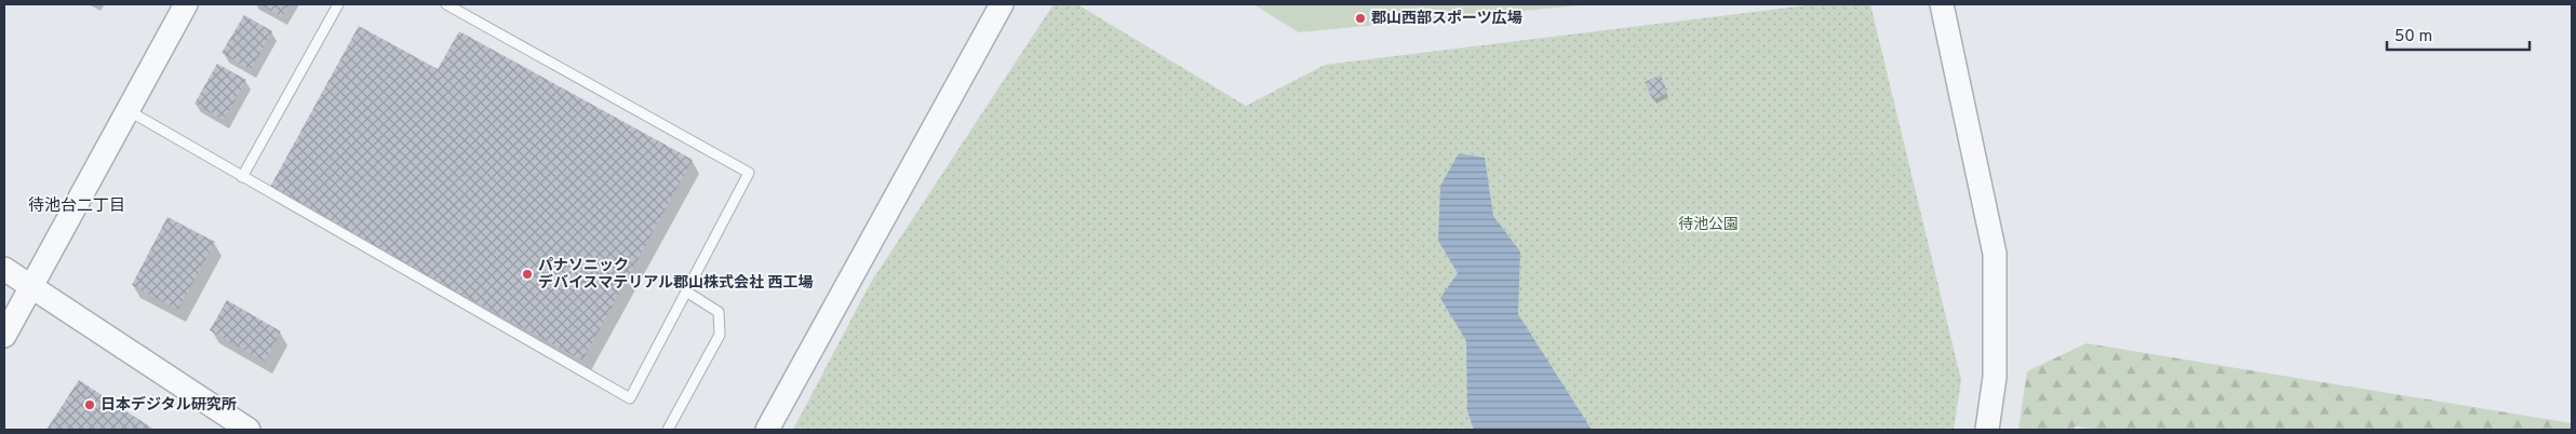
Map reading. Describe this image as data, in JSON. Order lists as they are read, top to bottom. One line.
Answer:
{"districts":["待池台二丁目"],"parks":["待池公園"],"places":["郡山西部スポーツ広場","パナソニック デバイスマテリアル郡山株式会社 西工場","日本デジタル研究所"],"scale_bar":"50 m"}
